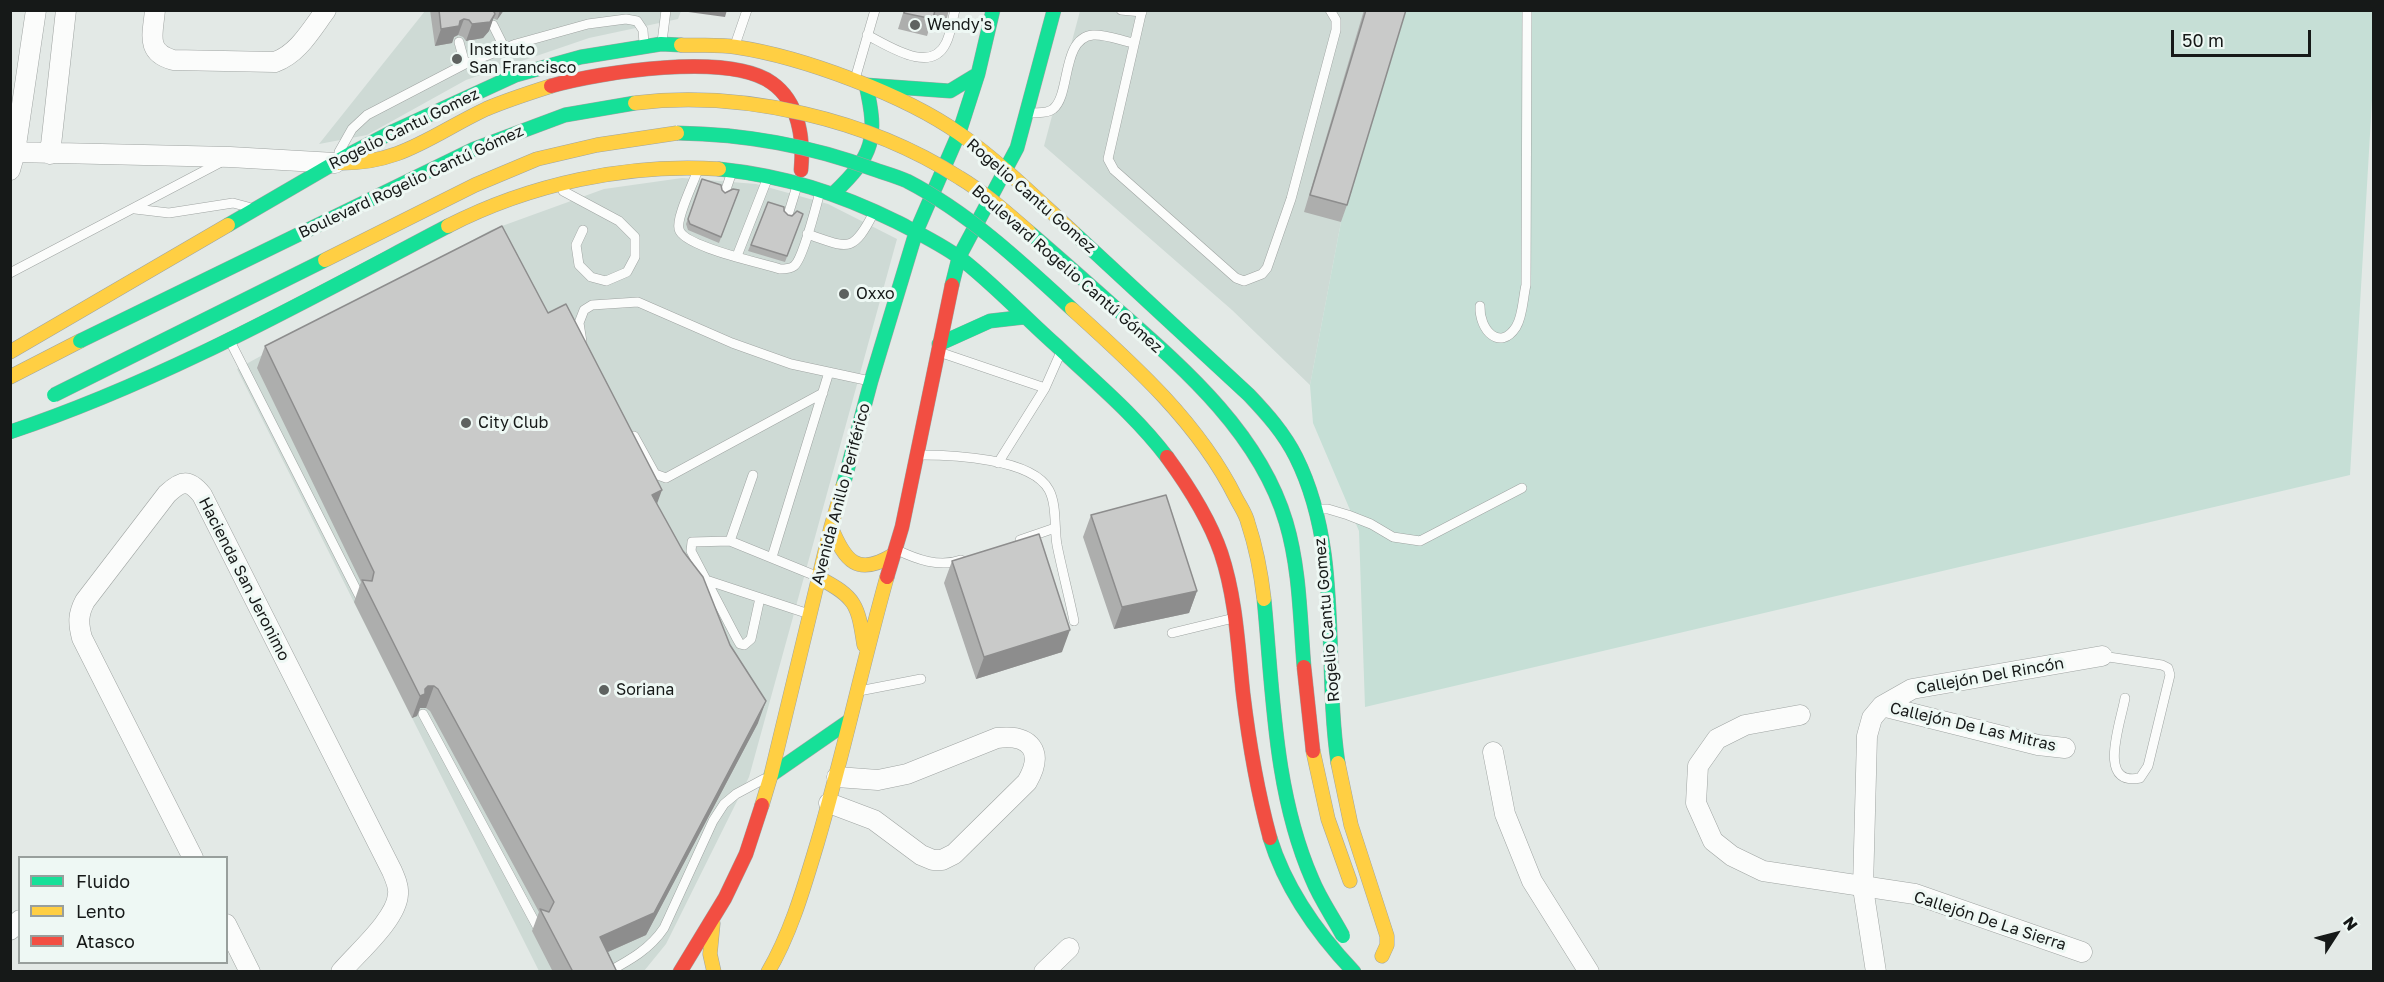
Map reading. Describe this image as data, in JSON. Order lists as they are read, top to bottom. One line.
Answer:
{"streets":{"street":["Rogelio Cantu Gomez","Boulevard Rogelio Cantú Gómez","Avenida Anillo Periférico","Hacienda San Jeronimo","Callejón Del Rincón","Callejón De Las Mitras","Callejón De La Sierra"]},"crossings":[["Rogelio Cantu Gomez","Avenida Anillo Periférico"],["Callejón Del Rincón","Callejón De Las Mitras"]],"places":["Wendy's","Instituto San Francisco","Oxxo","City Club","Soriana"],"legend":["Fluido","Lento","Atasco"],"scale_bar":"50 m","north":"top right"}
